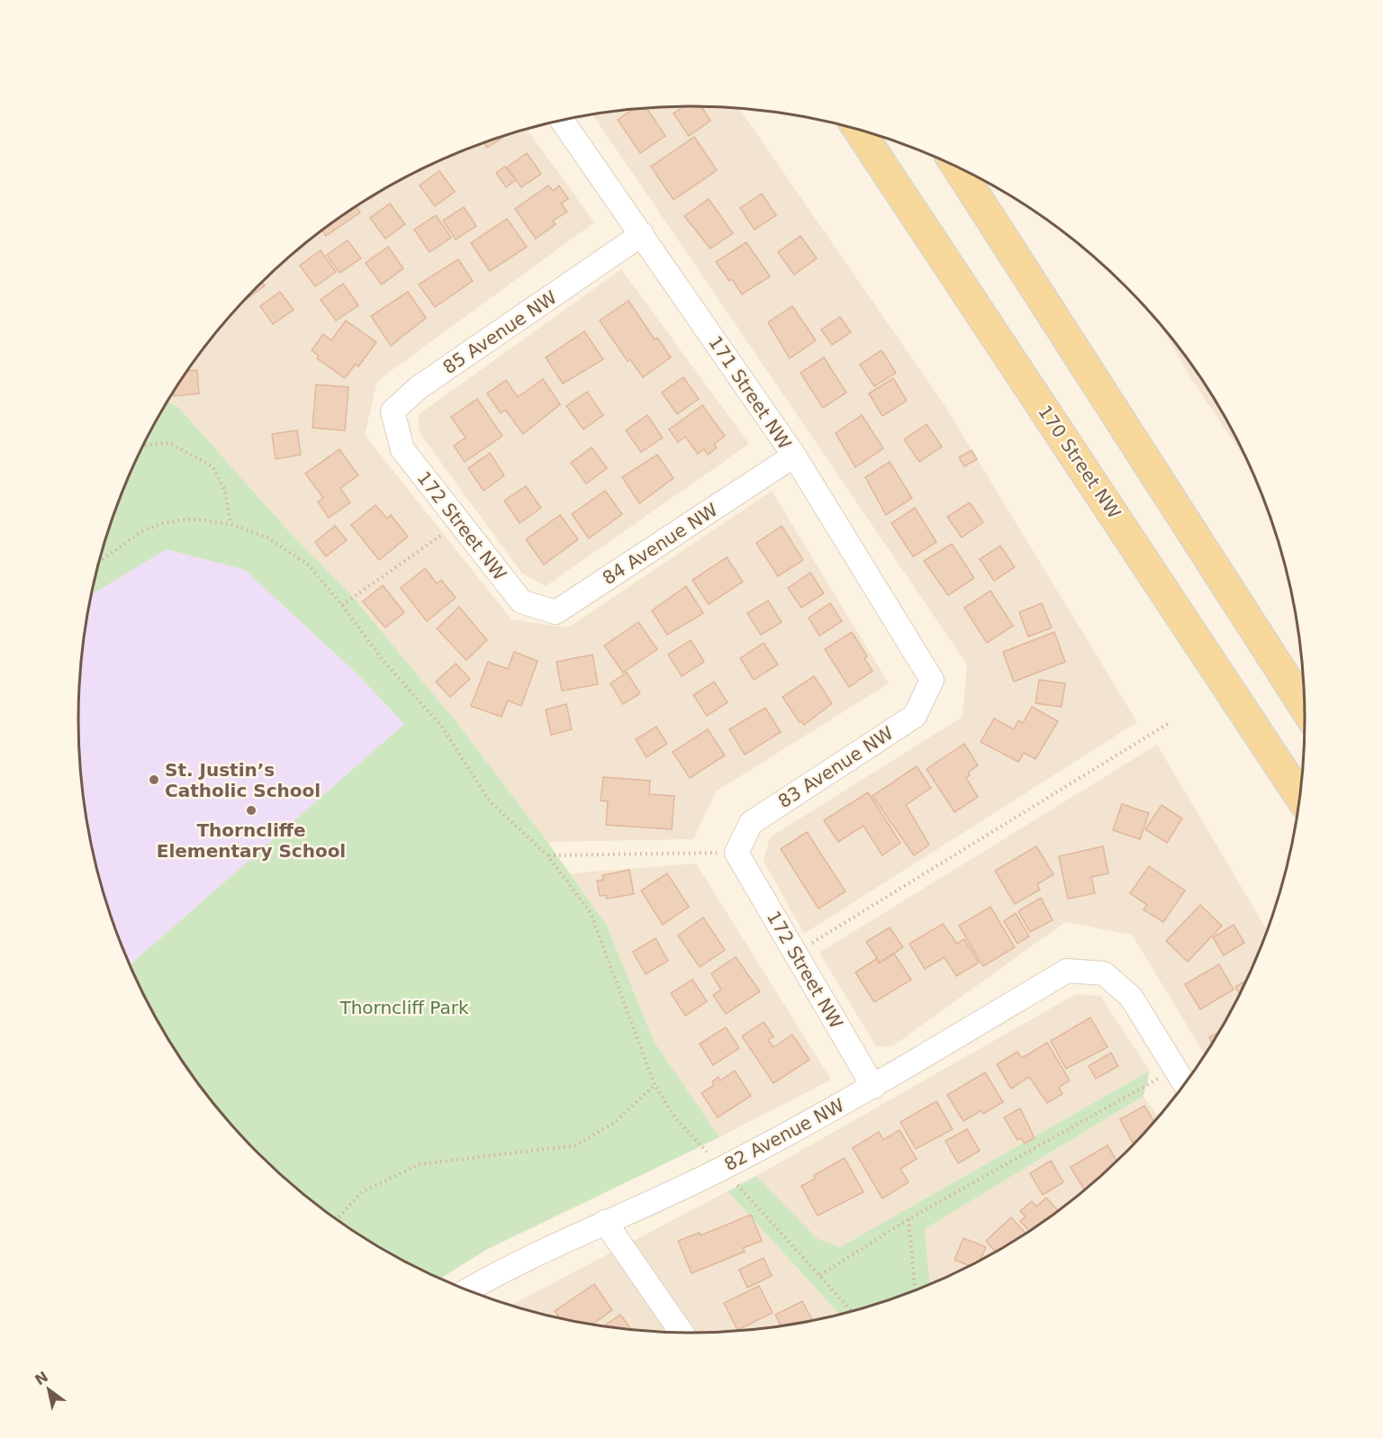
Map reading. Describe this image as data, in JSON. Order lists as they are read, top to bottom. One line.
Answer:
{"streets":{"main road":["170 Street NW"],"street":["85 Avenue NW","171 Street NW","172 Street NW","84 Avenue NW","83 Avenue NW","82 Avenue NW"]},"crossings":[["85 Avenue NW","171 Street NW"],["85 Avenue NW","172 Street NW"],["171 Street NW","84 Avenue NW"],["171 Street NW","83 Avenue NW"],["172 Street NW","84 Avenue NW"],["172 Street NW","83 Avenue NW"],["172 Street NW","82 Avenue NW"]],"parks":["Thorncliff Park"],"places":["St. Justin’s Catholic School","Thorncliffe Elementary School"],"north":"top left"}
